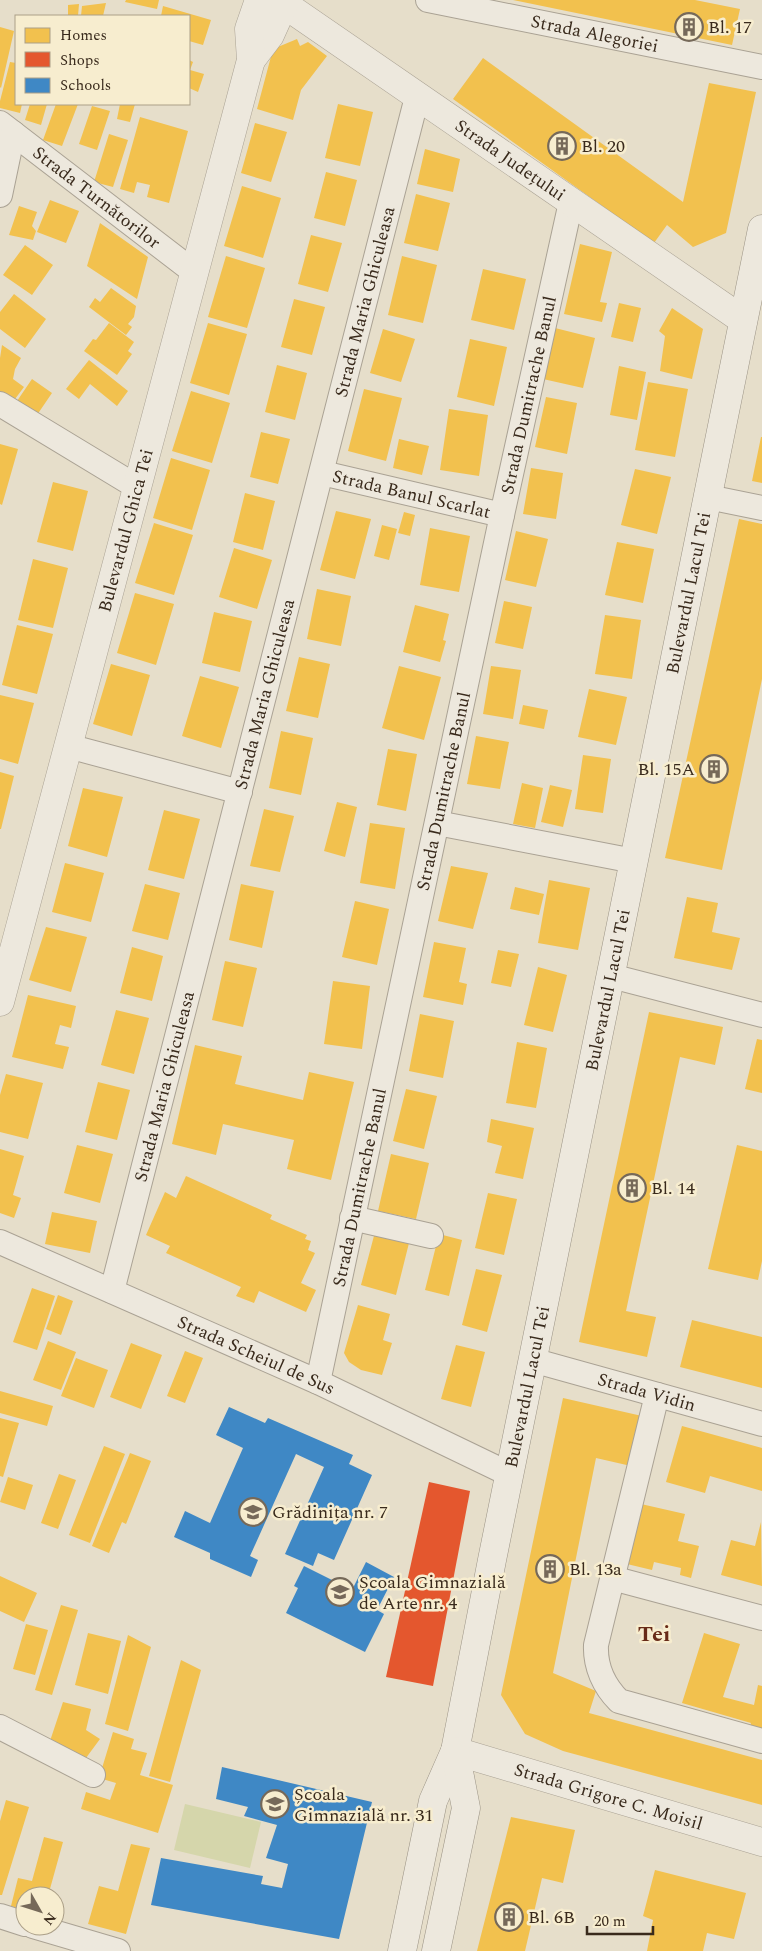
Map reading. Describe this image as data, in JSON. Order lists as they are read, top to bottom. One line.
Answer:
{"streets":{"main road":["Strada Județului","Bulevardul Ghica Tei","Bulevardul Lacul Tei","Strada Grigore C. Moisil"],"street":["Strada Alegoriei","Strada Turnătorilor","Strada Maria Ghiculeasa","Strada Dumitrache Banul","Strada Banul Scarlat","Strada Scheiul de Sus","Strada Vidin"]},"crossings":[["Strada Județului","Strada Maria Ghiculeasa"],["Strada Județului","Strada Dumitrache Banul"],["Strada Județului","Bulevardul Ghica Tei"],["Strada Județului","Bulevardul Lacul Tei"],["Strada Turnătorilor","Bulevardul Ghica Tei"],["Strada Maria Ghiculeasa","Strada Banul Scarlat"],["Strada Maria Ghiculeasa","Strada Scheiul de Sus"],["Strada Dumitrache Banul","Strada Banul Scarlat"],["Strada Dumitrache Banul","Strada Scheiul de Sus"],["Bulevardul Lacul Tei","Strada Scheiul de Sus"],["Bulevardul Lacul Tei","Strada Vidin"],["Bulevardul Lacul Tei","Strada Grigore C. Moisil"]],"districts":["Tei"],"places":{"building":["Bl. 17","Bl. 20","Bl. 15A","Bl. 14","Bl. 13a","Bl. 6B"],"school or university":["Grădinița nr. 7","Școala Gimnazială de Arte nr. 4","Școala Gimnazială nr. 31"]},"legend":["Homes","Shops","Schools"],"scale_bar":"20 m","north":"bottom right"}
